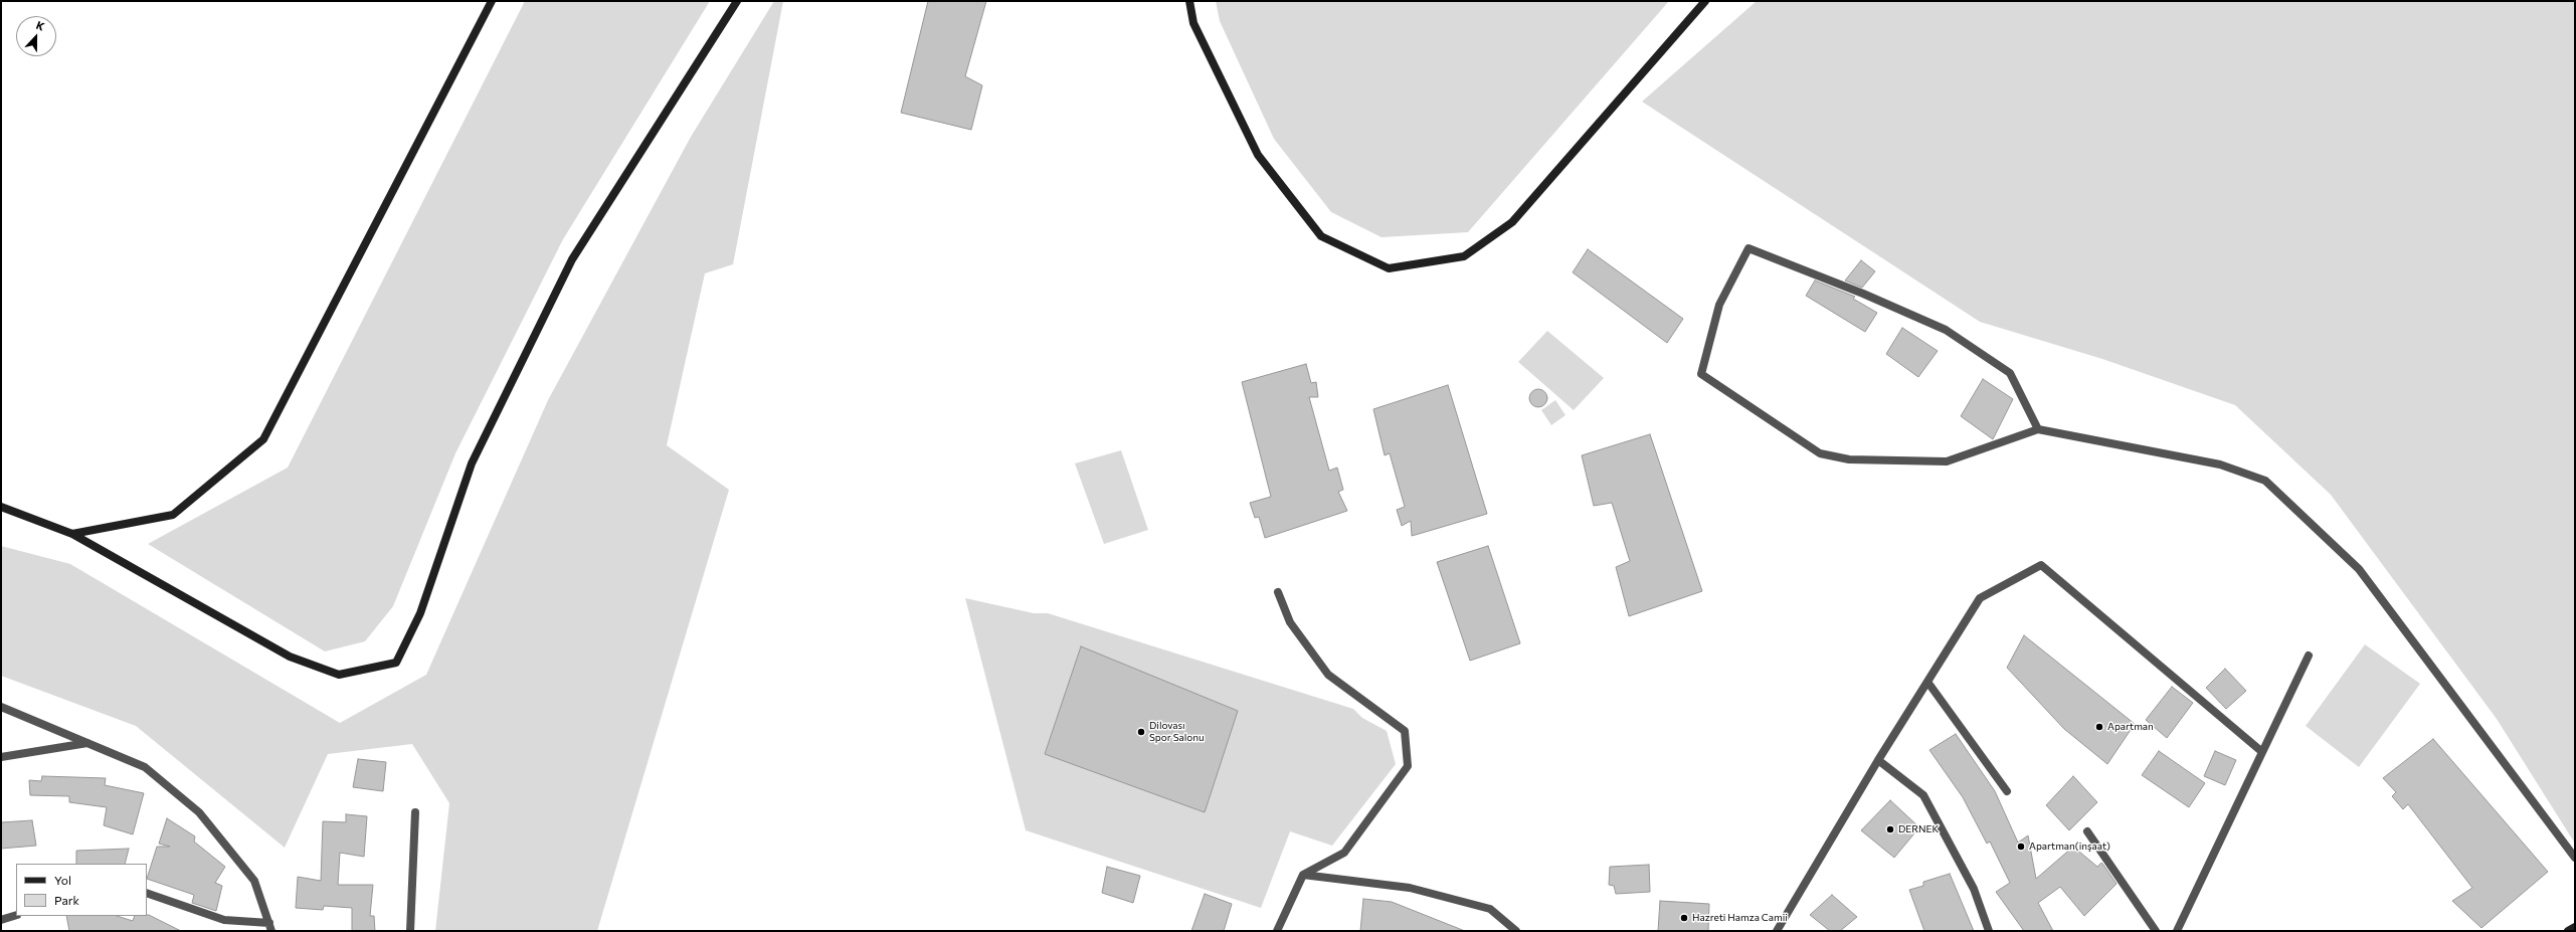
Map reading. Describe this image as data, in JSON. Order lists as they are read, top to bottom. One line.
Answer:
{"places":["Apartman","Dilovası Spor Salonu","DERNEK","Apartman(inşaat)","Hazreti Hamza Camii"],"legend":["Yol","Park"],"north":"top"}
